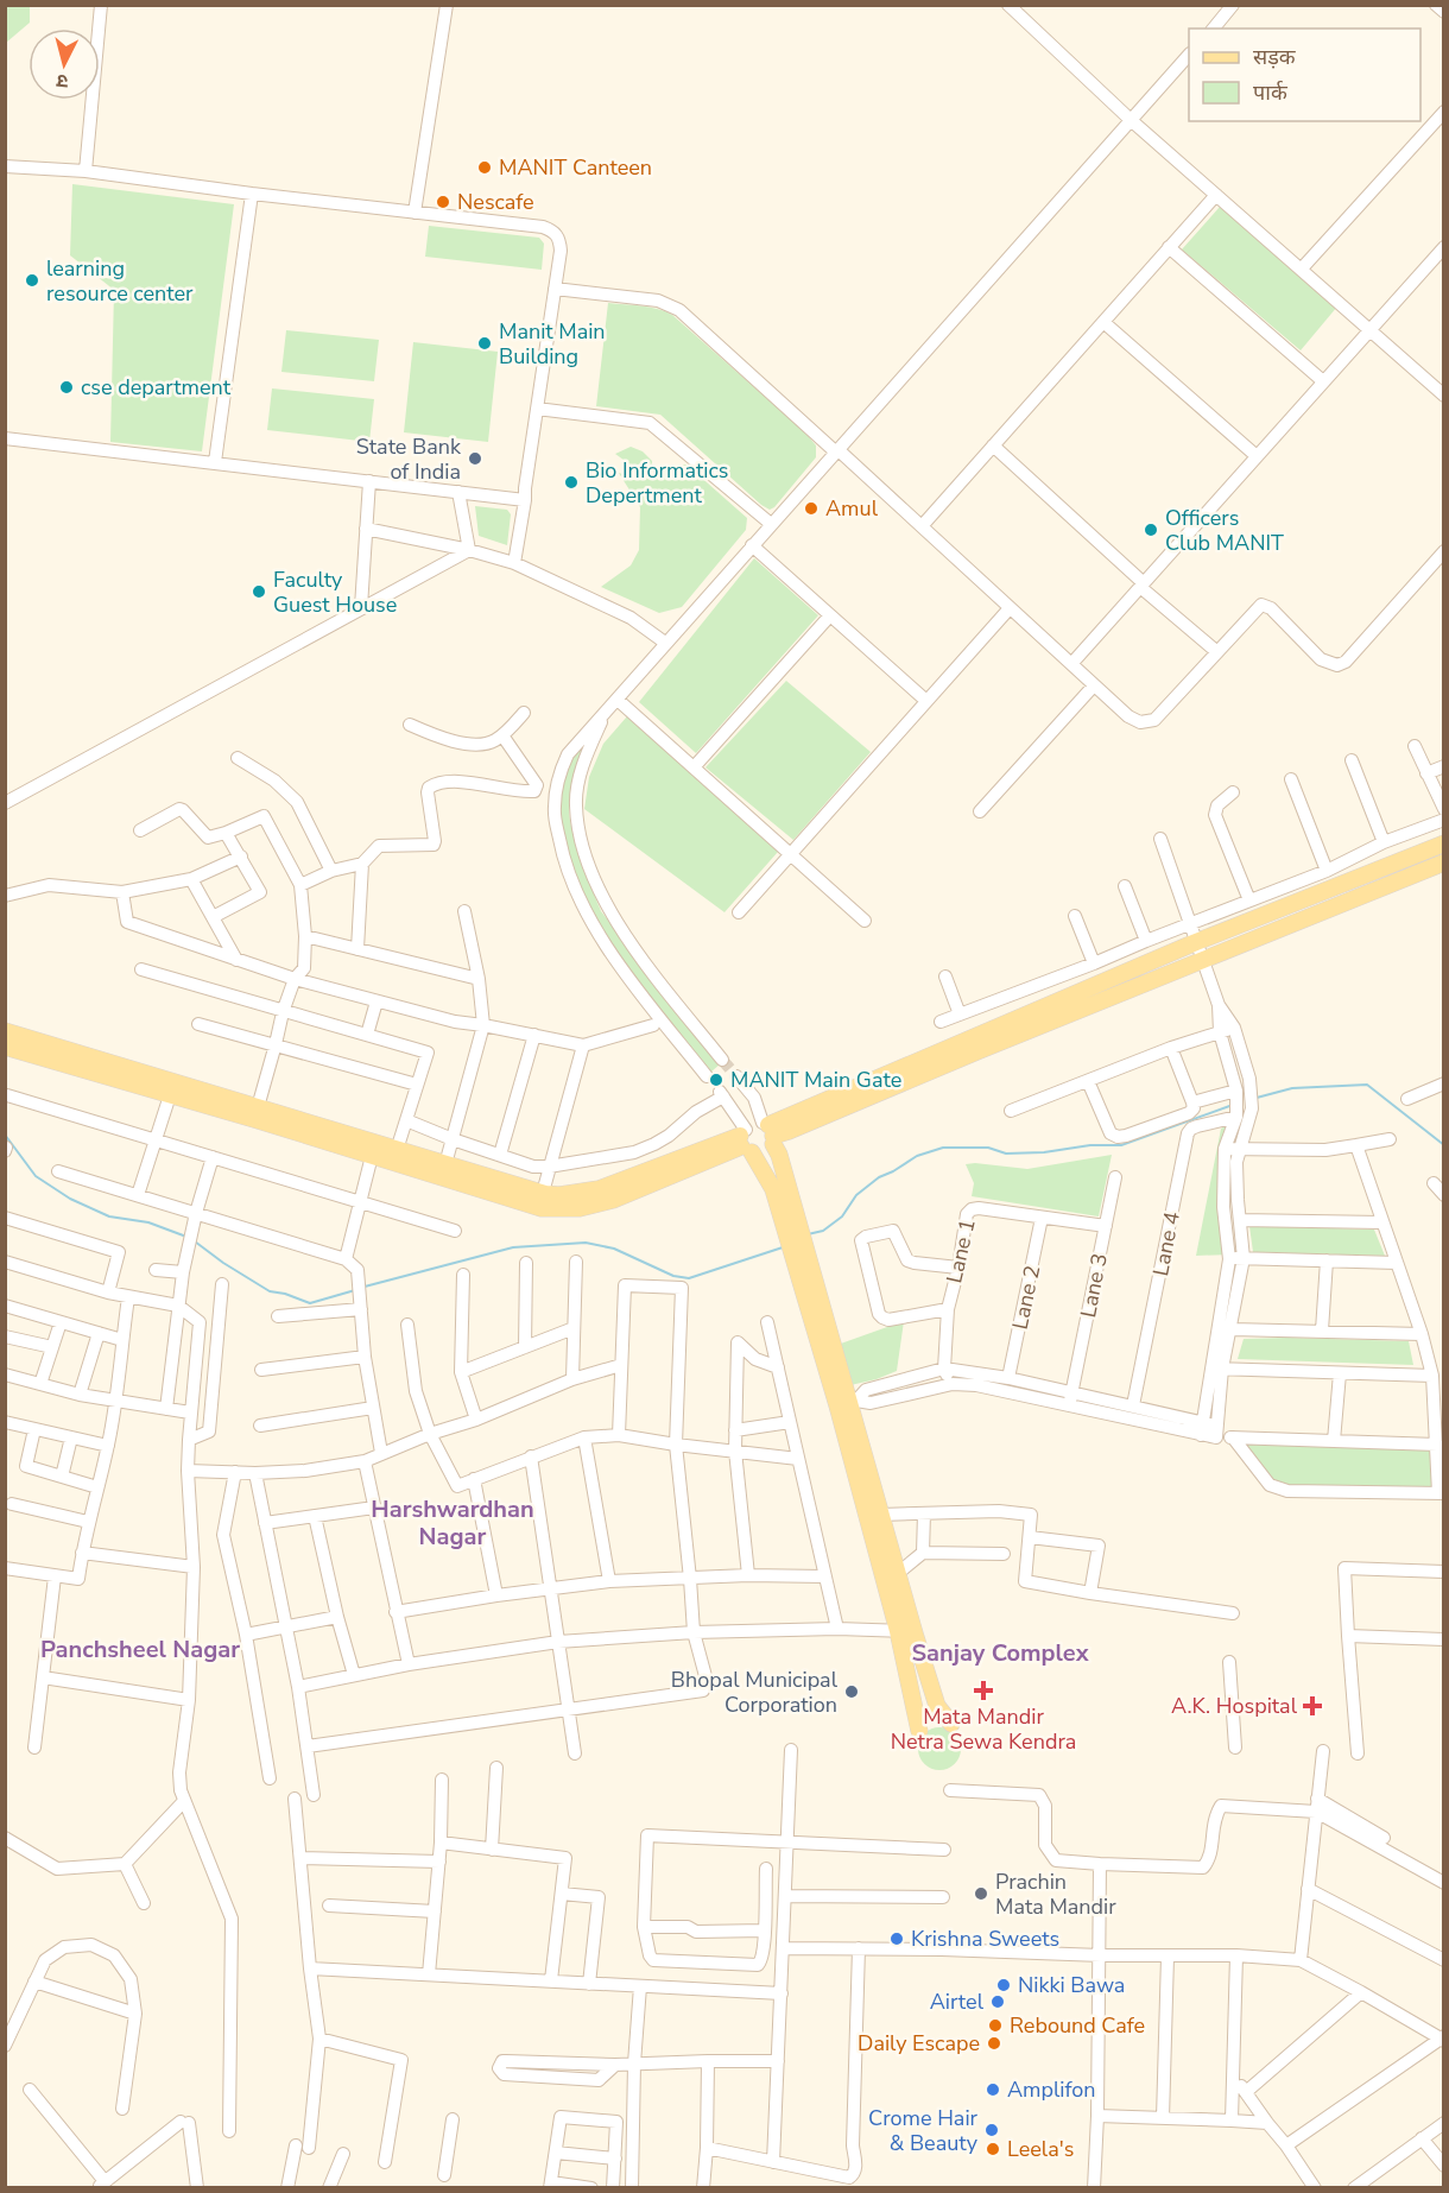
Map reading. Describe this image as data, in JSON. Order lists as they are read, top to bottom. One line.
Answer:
{"streets":{"street":["Lane 4","Lane 1","Lane 3","Lane 2"]},"crossings":[["Lane 1","Lane 3"],["Lane 1","Lane 2"]],"districts":["Harshwardhan Nagar","Panchsheel Nagar","Sanjay Complex"],"places":{"other":["MANIT Canteen","Nescafe","learning resource center","Manit Main Building","cse department","State Bank of India","Bio Informatics Depertment","Amul","Officers Club MANIT","Faculty Guest House","MANIT Main Gate","Bhopal Municipal Corporation","Prachin Mata Mandir","Krishna Sweets","Nikki Bawa","Airtel","Rebound Cafe","Daily Escape","Amplifon","Crome Hair & Beauty","Leela's"],"health":["Mata Mandir Netra Sewa Kendra","A.K. Hospital"]},"legend":["सड़क","पार्क"],"north":"bottom"}
